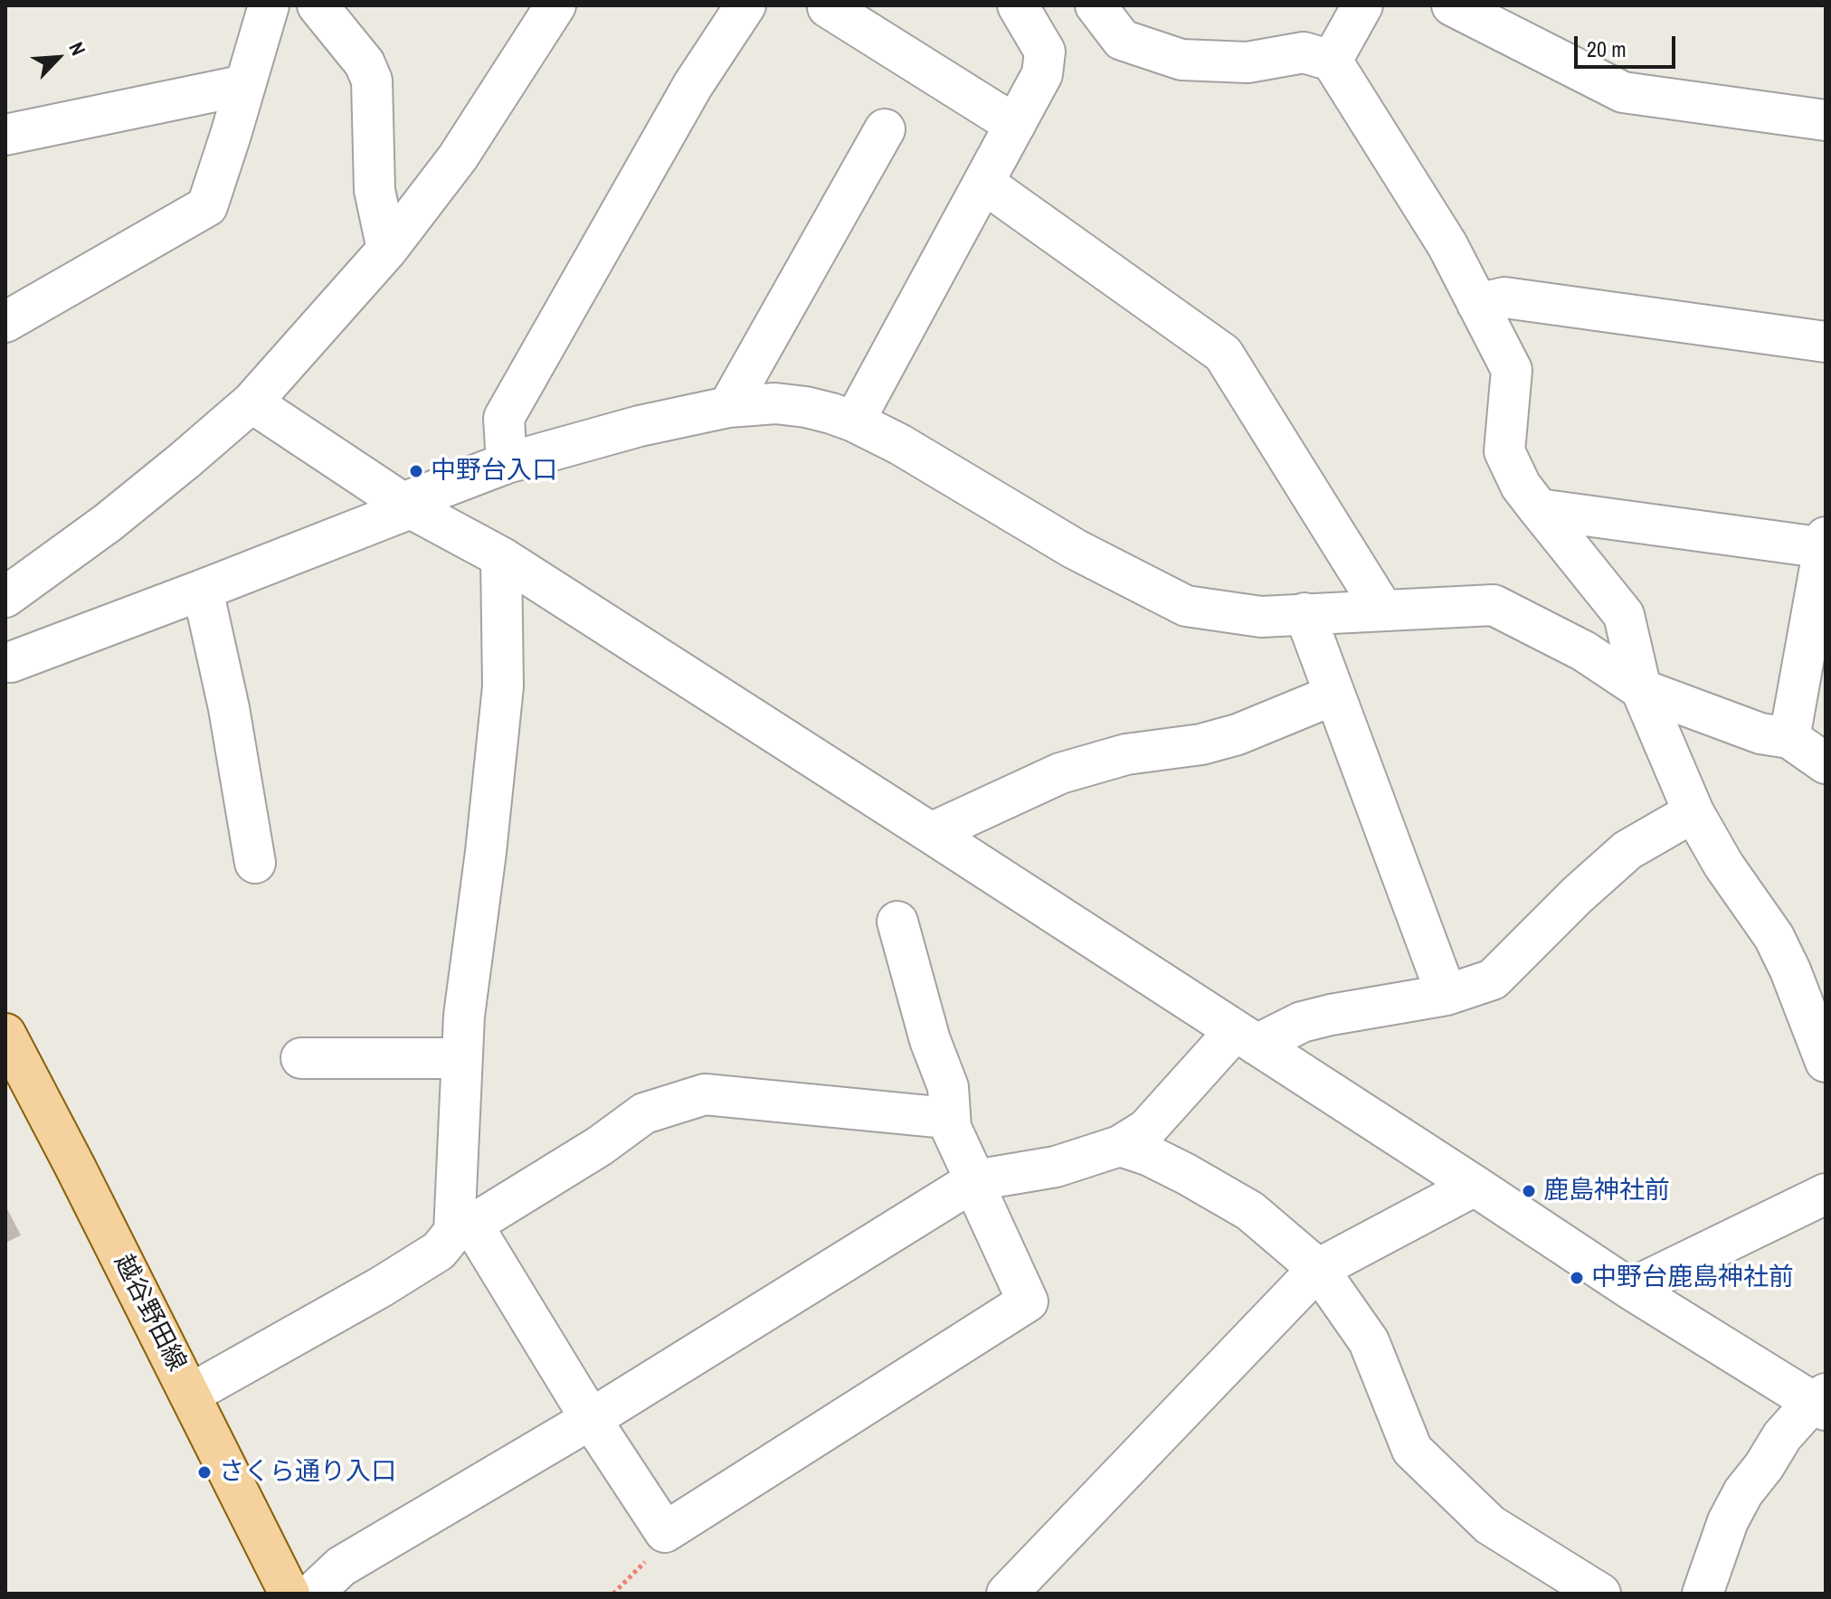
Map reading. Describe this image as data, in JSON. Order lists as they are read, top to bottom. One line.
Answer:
{"streets":{"main road":["越谷野田線"]},"places":["中野台入口","鹿島神社前","中野台鹿島神社前","さくら通り入口"],"scale_bar":"20 m","north":"top right"}
